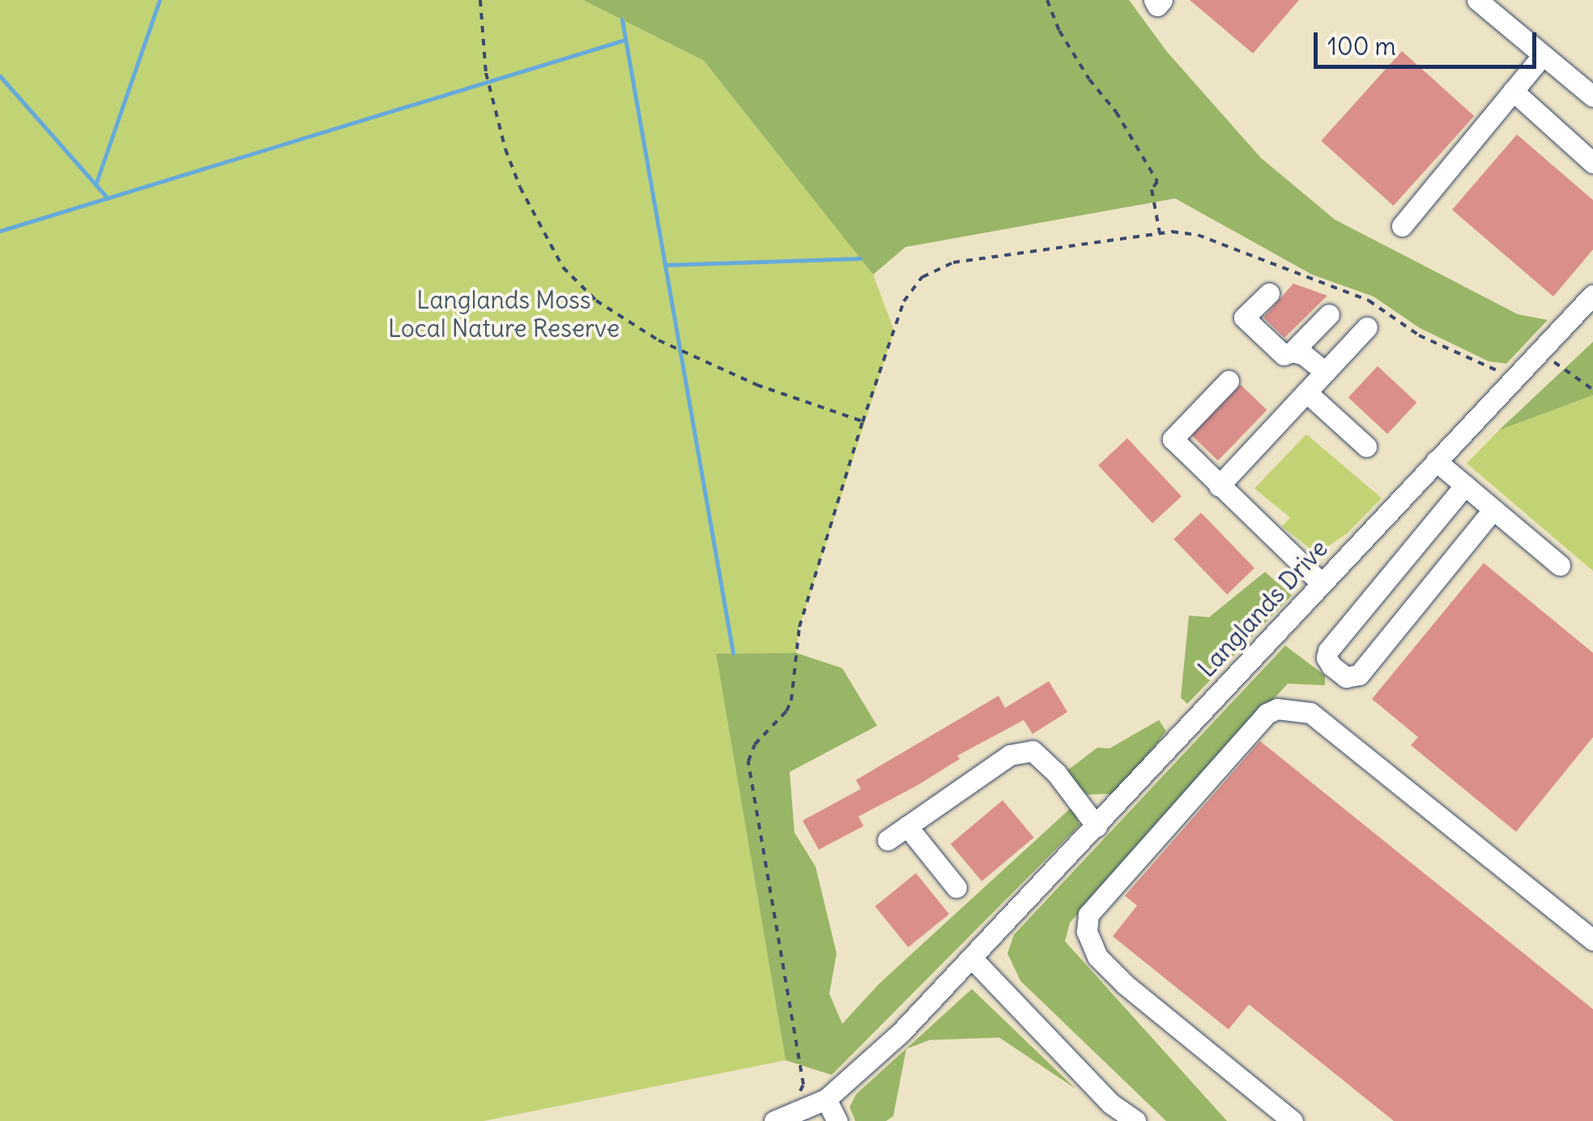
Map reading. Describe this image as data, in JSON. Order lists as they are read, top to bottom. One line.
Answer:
{"streets":{"street":["Langlands Drive"]},"parks":["Langlands Moss Local Nature Reserve"],"scale_bar":"100 m"}
